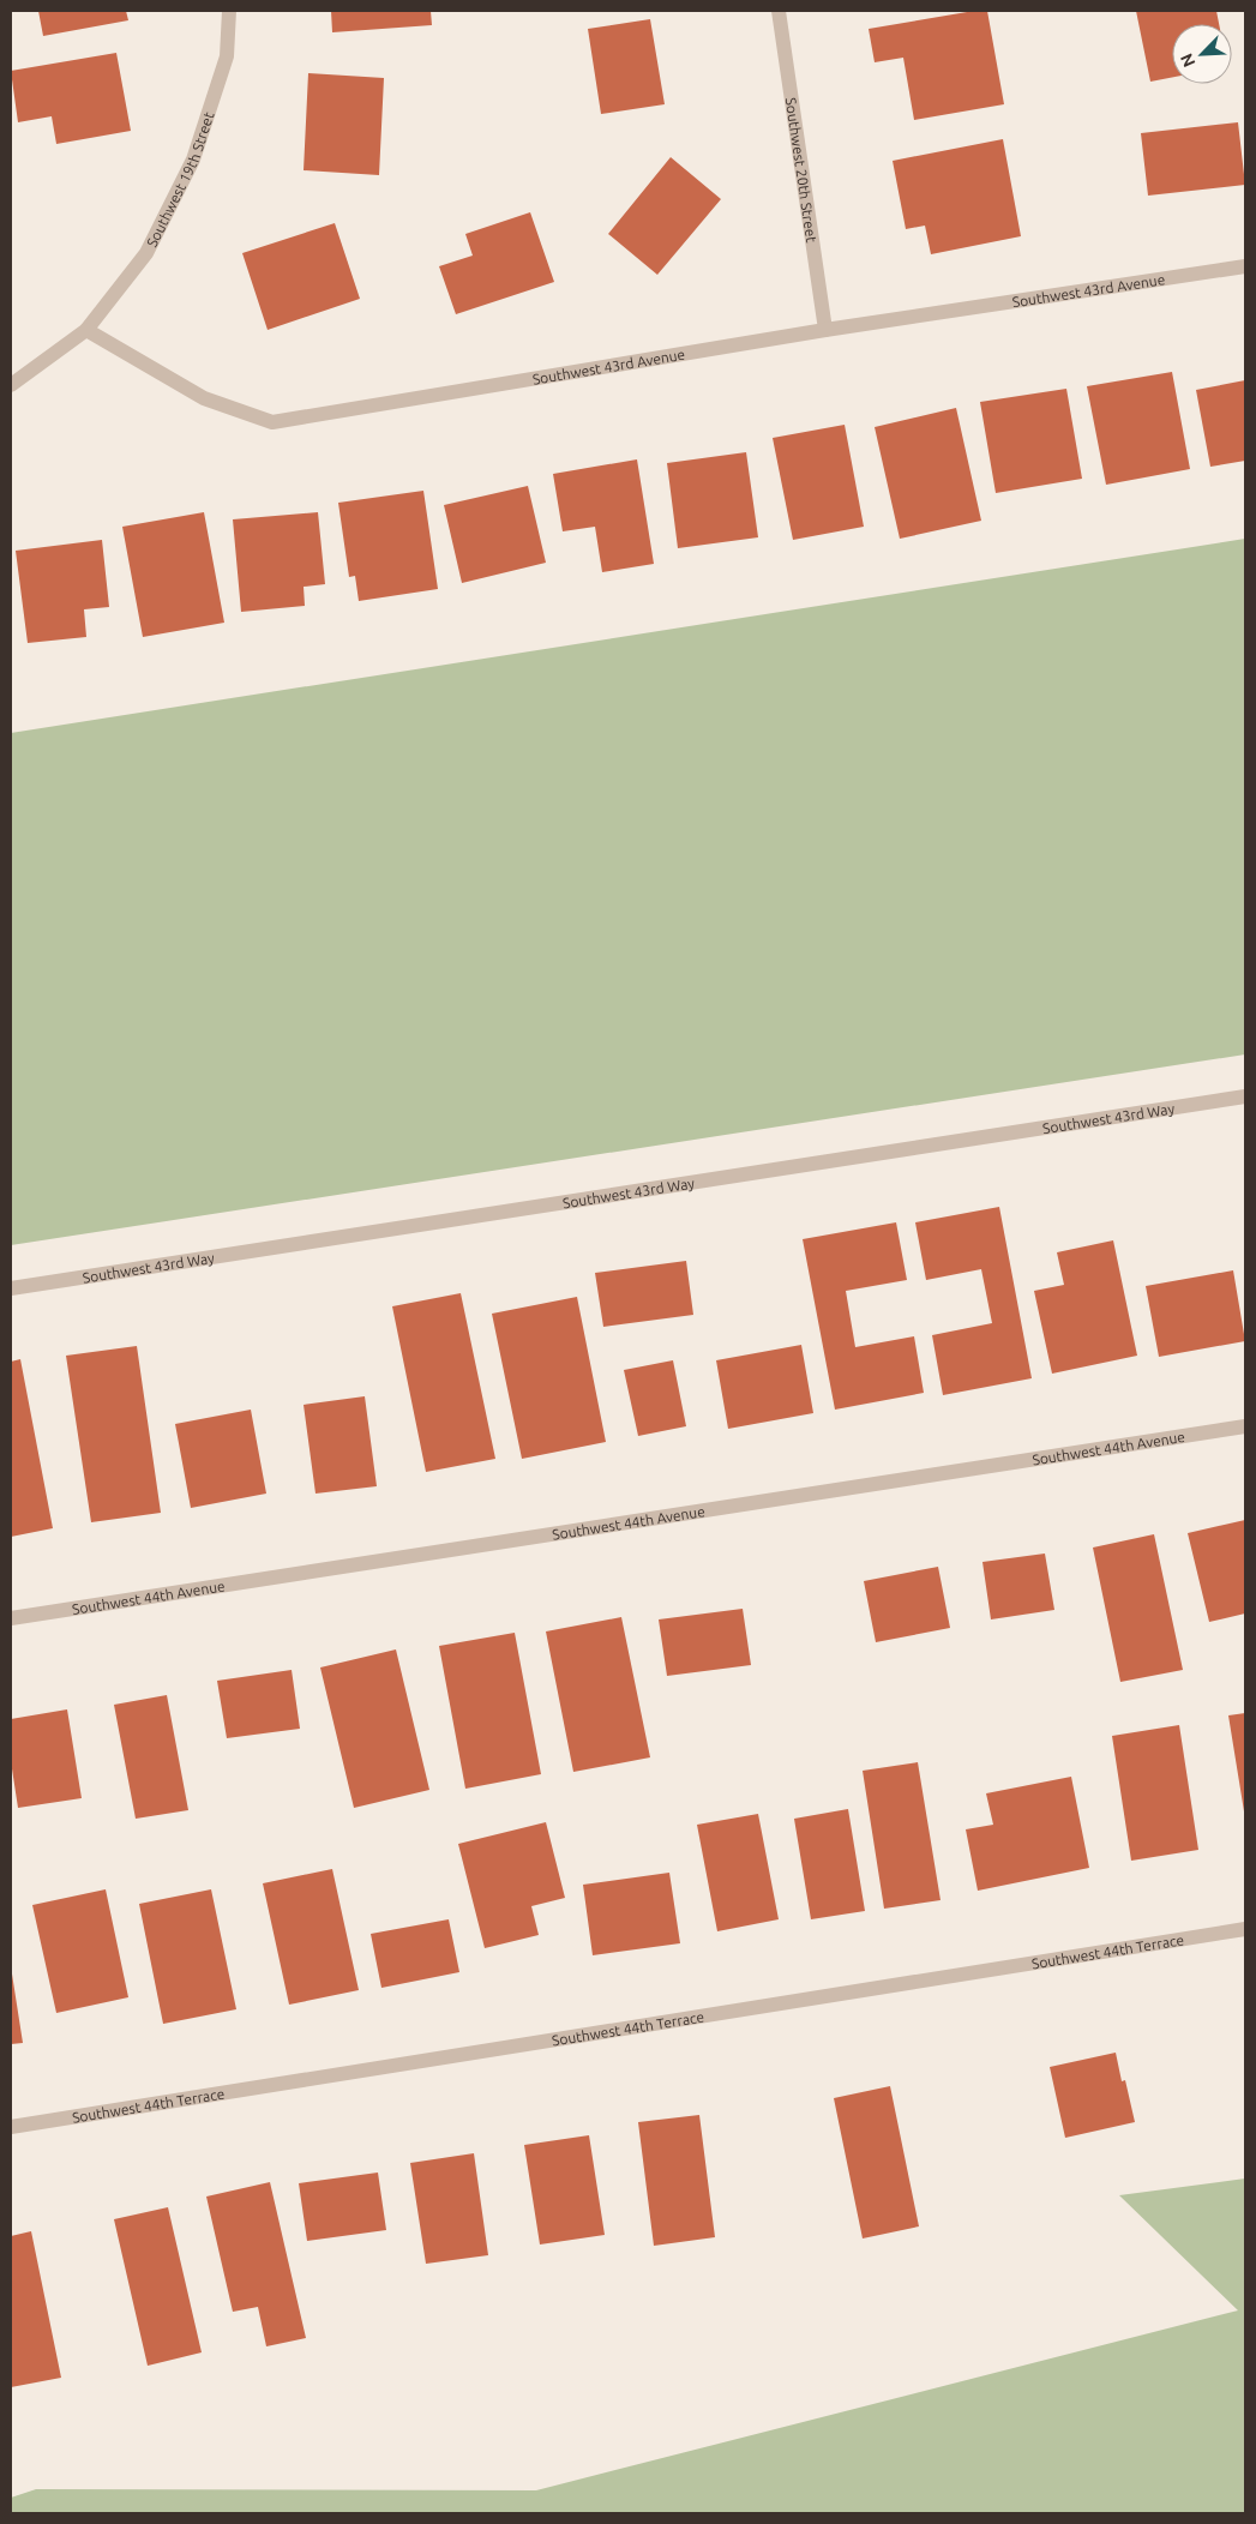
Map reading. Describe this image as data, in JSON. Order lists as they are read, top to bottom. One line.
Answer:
{"streets":{"street":["Southwest 20th Street","Southwest 19th Street","Southwest 43rd Avenue","Southwest 43rd Way","Southwest 44th Avenue","Southwest 44th Terrace"]},"crossings":[["Southwest 20th Street","Southwest 43rd Avenue"],["Southwest 19th Street","Southwest 43rd Avenue"]],"north":"bottom left"}
